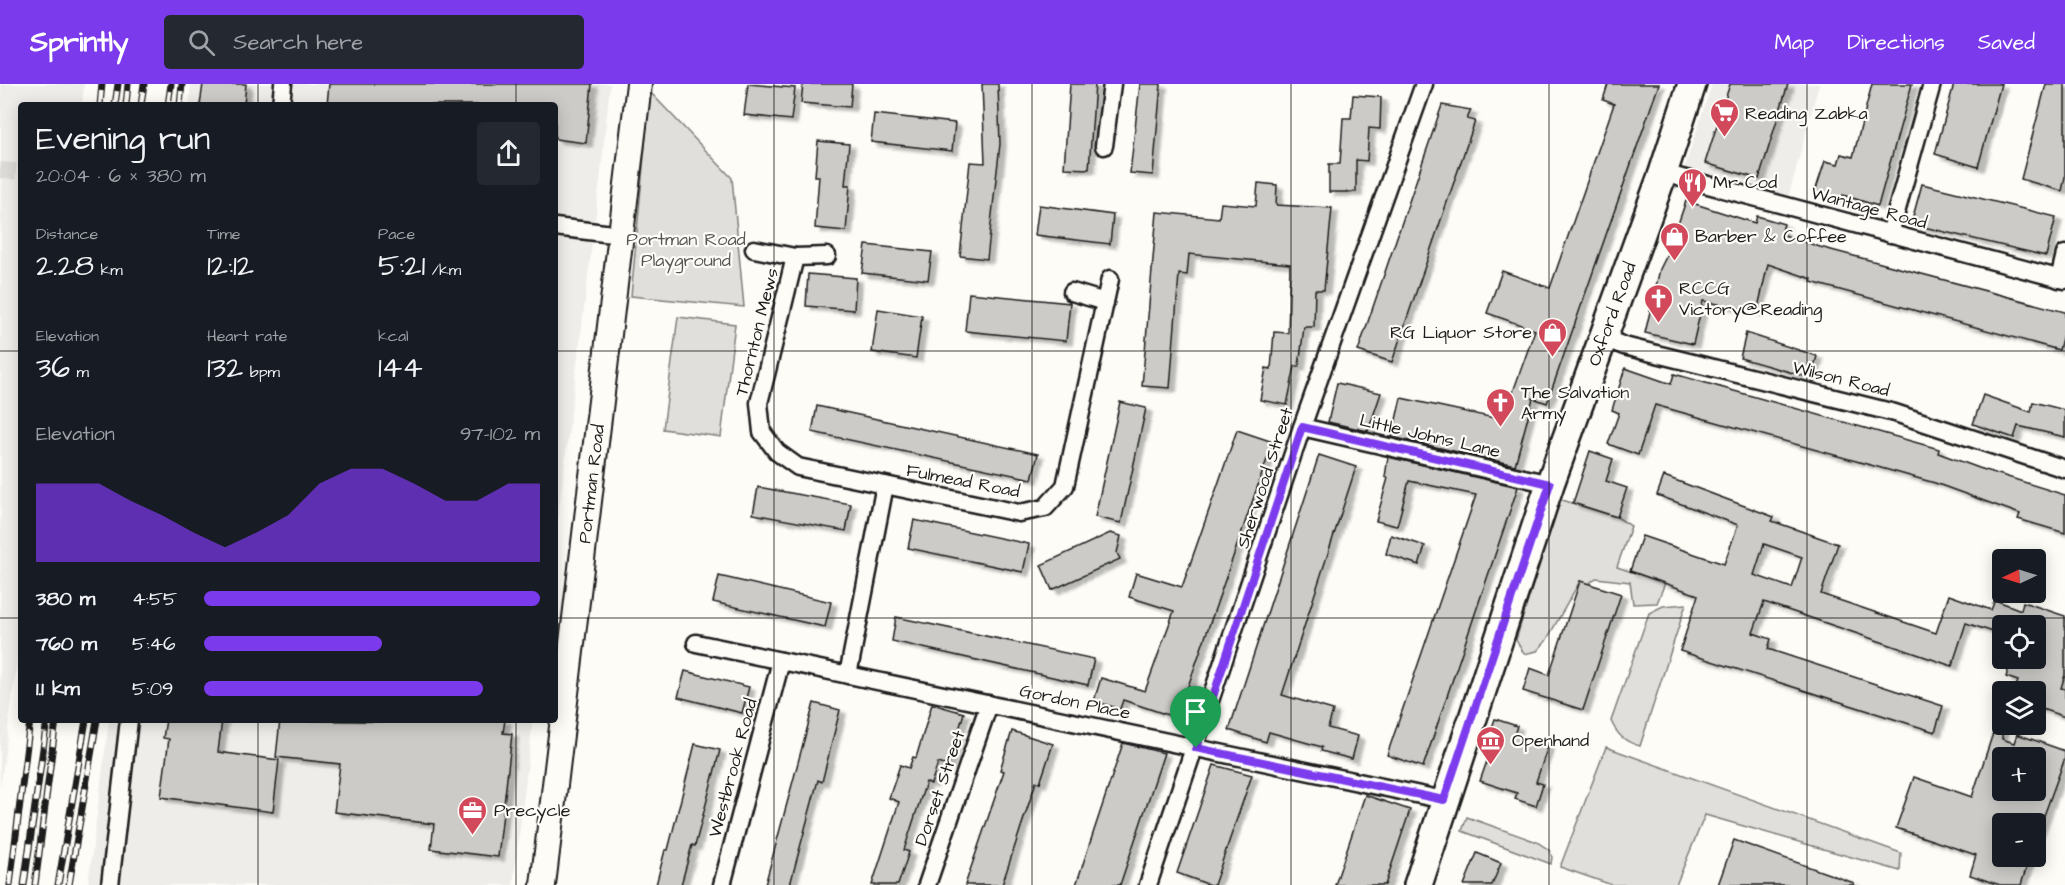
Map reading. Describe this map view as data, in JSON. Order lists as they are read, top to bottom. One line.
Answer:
{"streets":{"main road":["Oxford Road"],"street":["Wantage Road","Thornton Mews","Wilson Road","Little Johns Lane","Sherwood Street","Fulmead Road","Portman Road","Gordon Place","Westbrook Road","Dorset Street"]},"crossings":[["Wantage Road","Oxford Road"],["Oxford Road","Wilson Road"],["Oxford Road","Little Johns Lane"],["Oxford Road","Gordon Place"],["Thornton Mews","Fulmead Road"],["Little Johns Lane","Sherwood Street"],["Sherwood Street","Gordon Place"],["Fulmead Road","Gordon Place"],["Gordon Place","Westbrook Road"],["Gordon Place","Dorset Street"]],"parks":["Portman Road Playground"],"places":{"supermarket":["Reading Zabka"],"restaurant":["Mr Cod"],"shop":["Barber & Coffee","RG Liquor Store"],"church":["RCCG Victory@Reading","The Salvation Army"],"museum":["Openhand"],"office":["Precycle"]},"north":"left","page":{"header":"Sprintly","search":"Search here","nav":["Map","Directions","Saved"],"heading":["Evening run","20:04 · 6 × 380 m"],"stats":[["Distance","2.28 km"],["Time","12:12"],["Pace","5:21 /km"],["Elevation","36 m"],["Heart rate","132 bpm"],["kcal","144"]],"chart":["Elevation","97–102 m"],"map_buttons":["+","−"],"list":[{"name":"380 m","note":"4:55"},{"name":"760 m","note":"5:46"},{"name":"1.1 km","note":"5:09"}]}}
